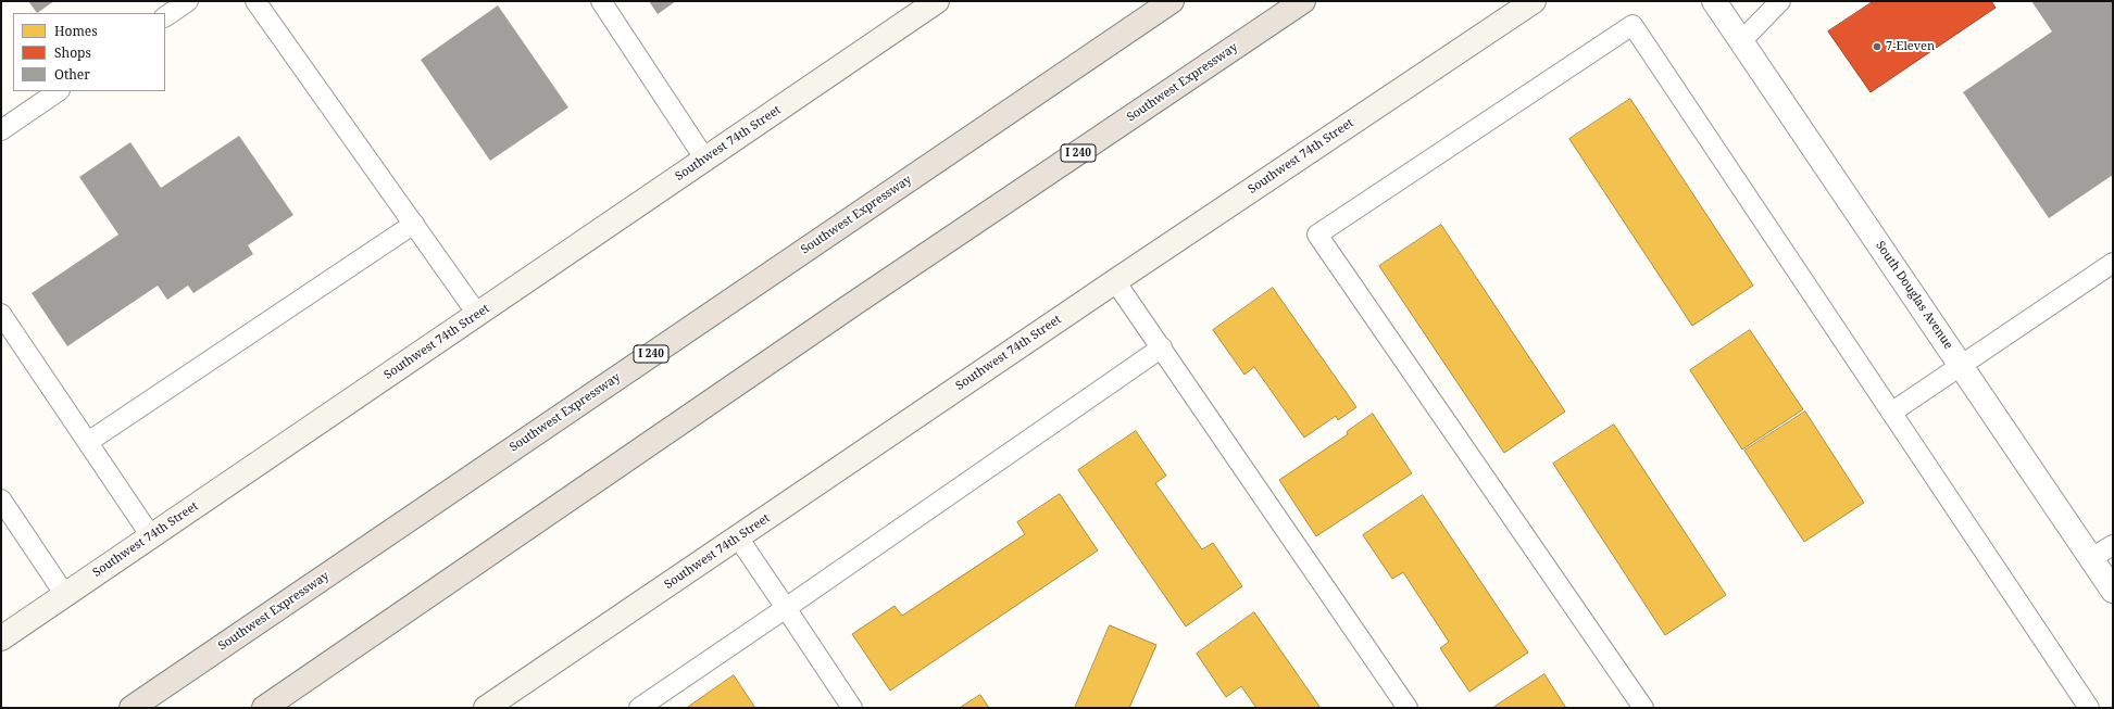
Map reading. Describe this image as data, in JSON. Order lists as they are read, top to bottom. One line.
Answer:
{"streets":{"highway":["Southwest Expressway","I 240"],"main road":["Southwest 74th Street"],"street":["South Douglas Avenue"]},"places":["7-Eleven"],"legend":["Homes","Shops","Other"]}
